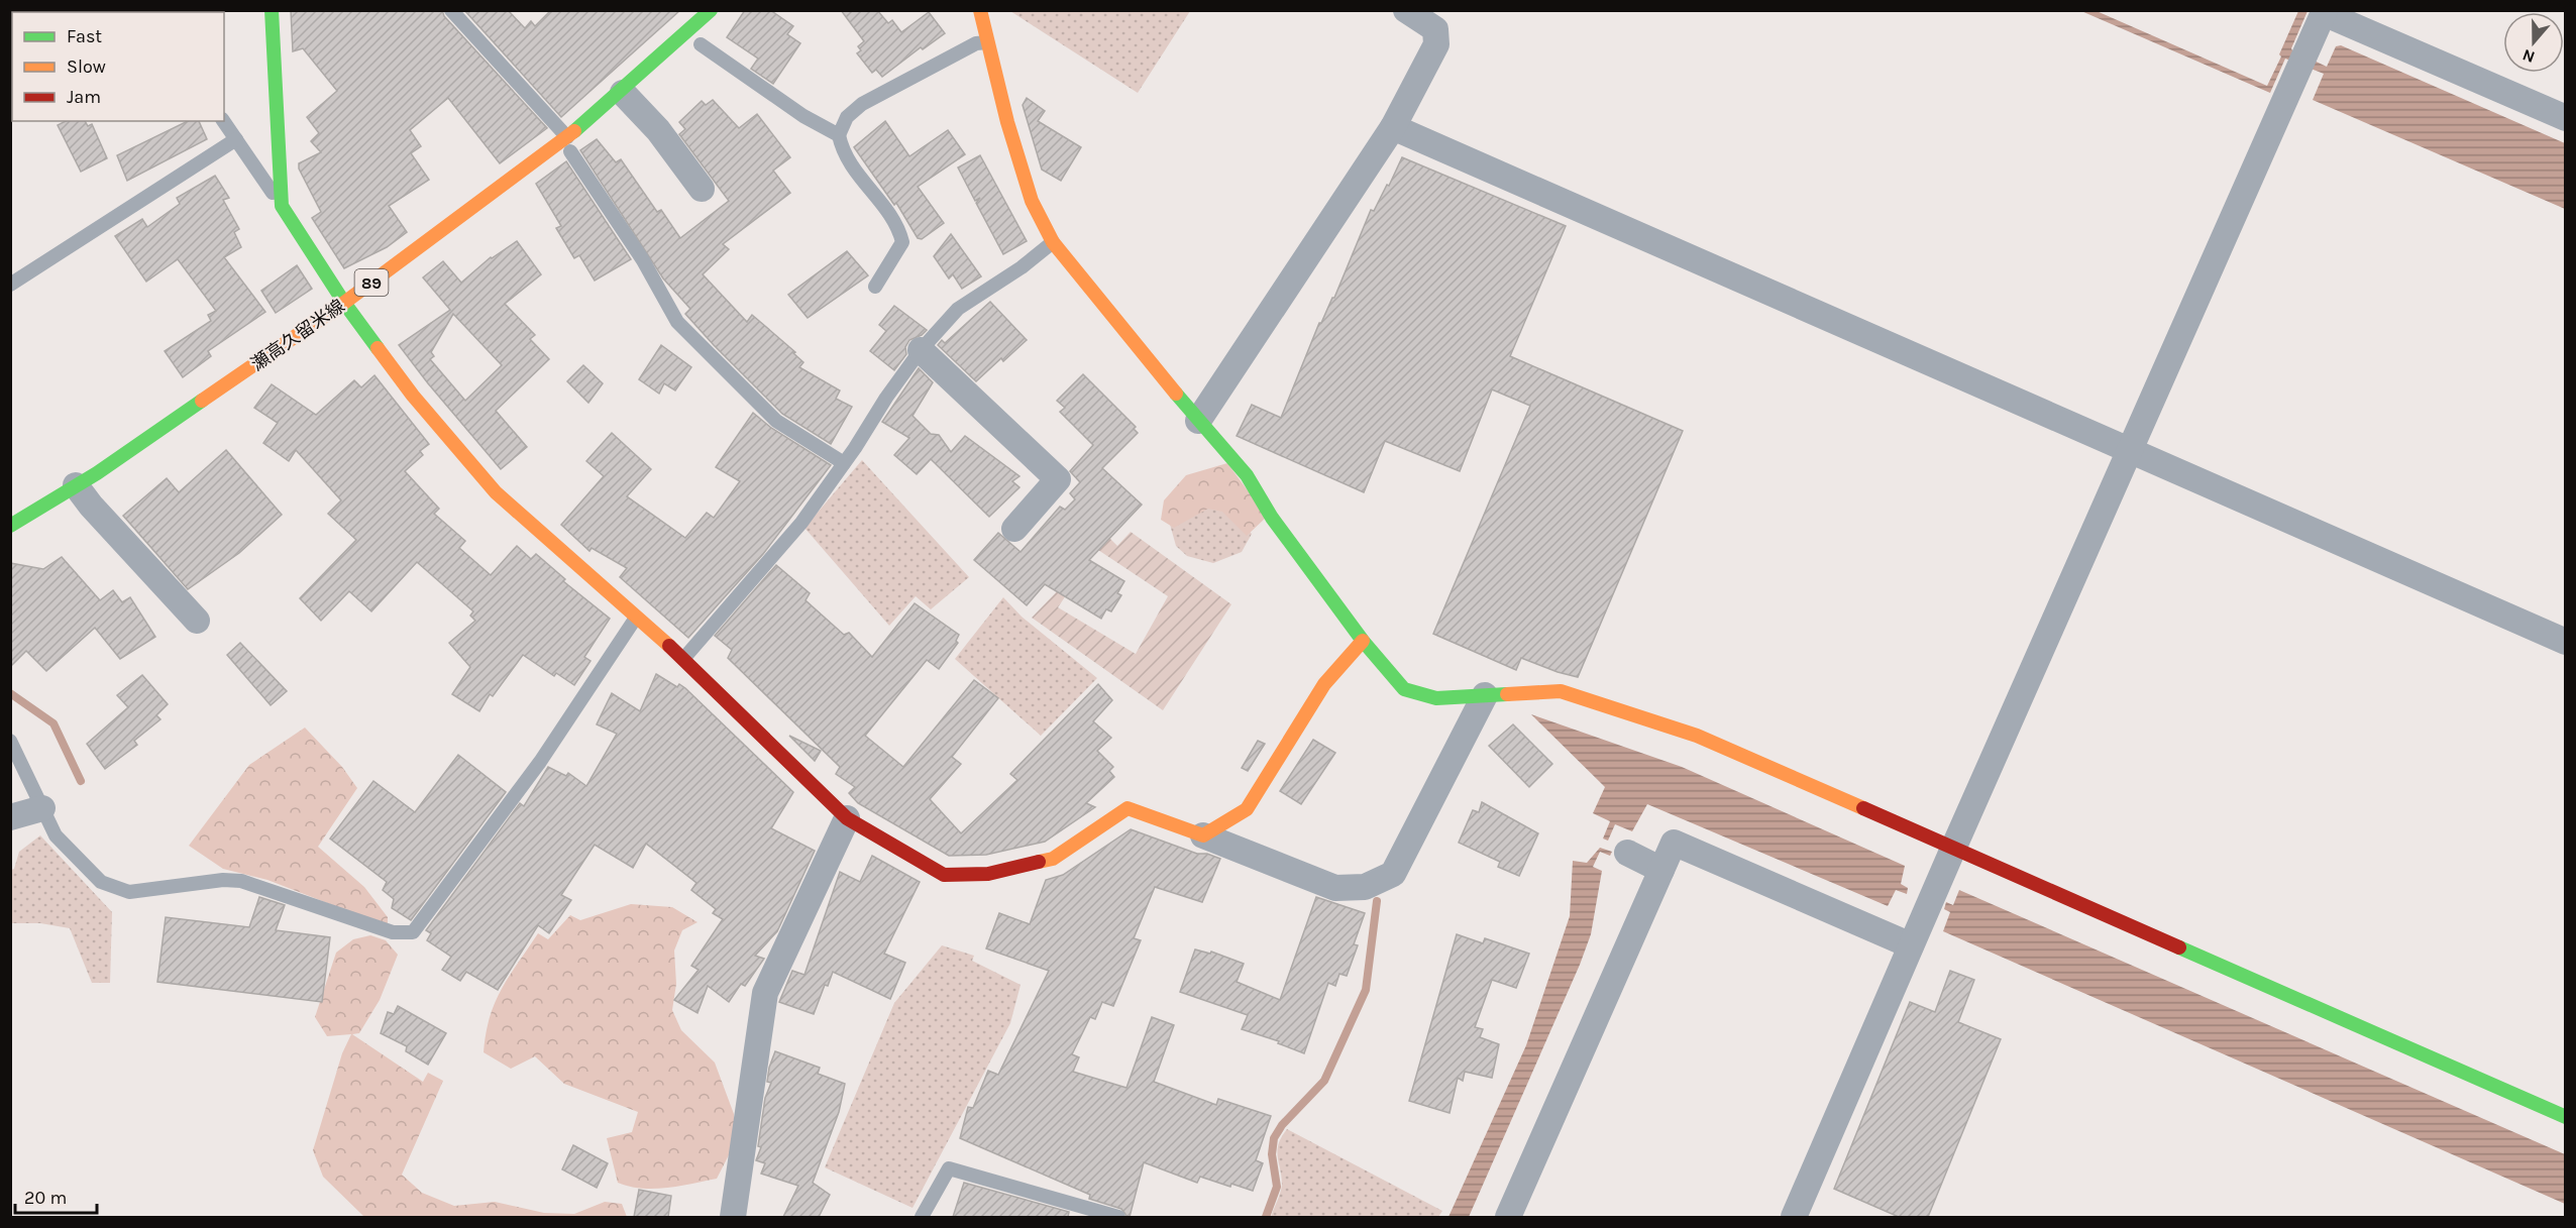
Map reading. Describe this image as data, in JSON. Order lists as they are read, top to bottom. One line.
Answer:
{"streets":{"street":["89","瀬高久留米線"]},"legend":["Fast","Slow","Jam"],"scale_bar":"20 m","north":"bottom"}
